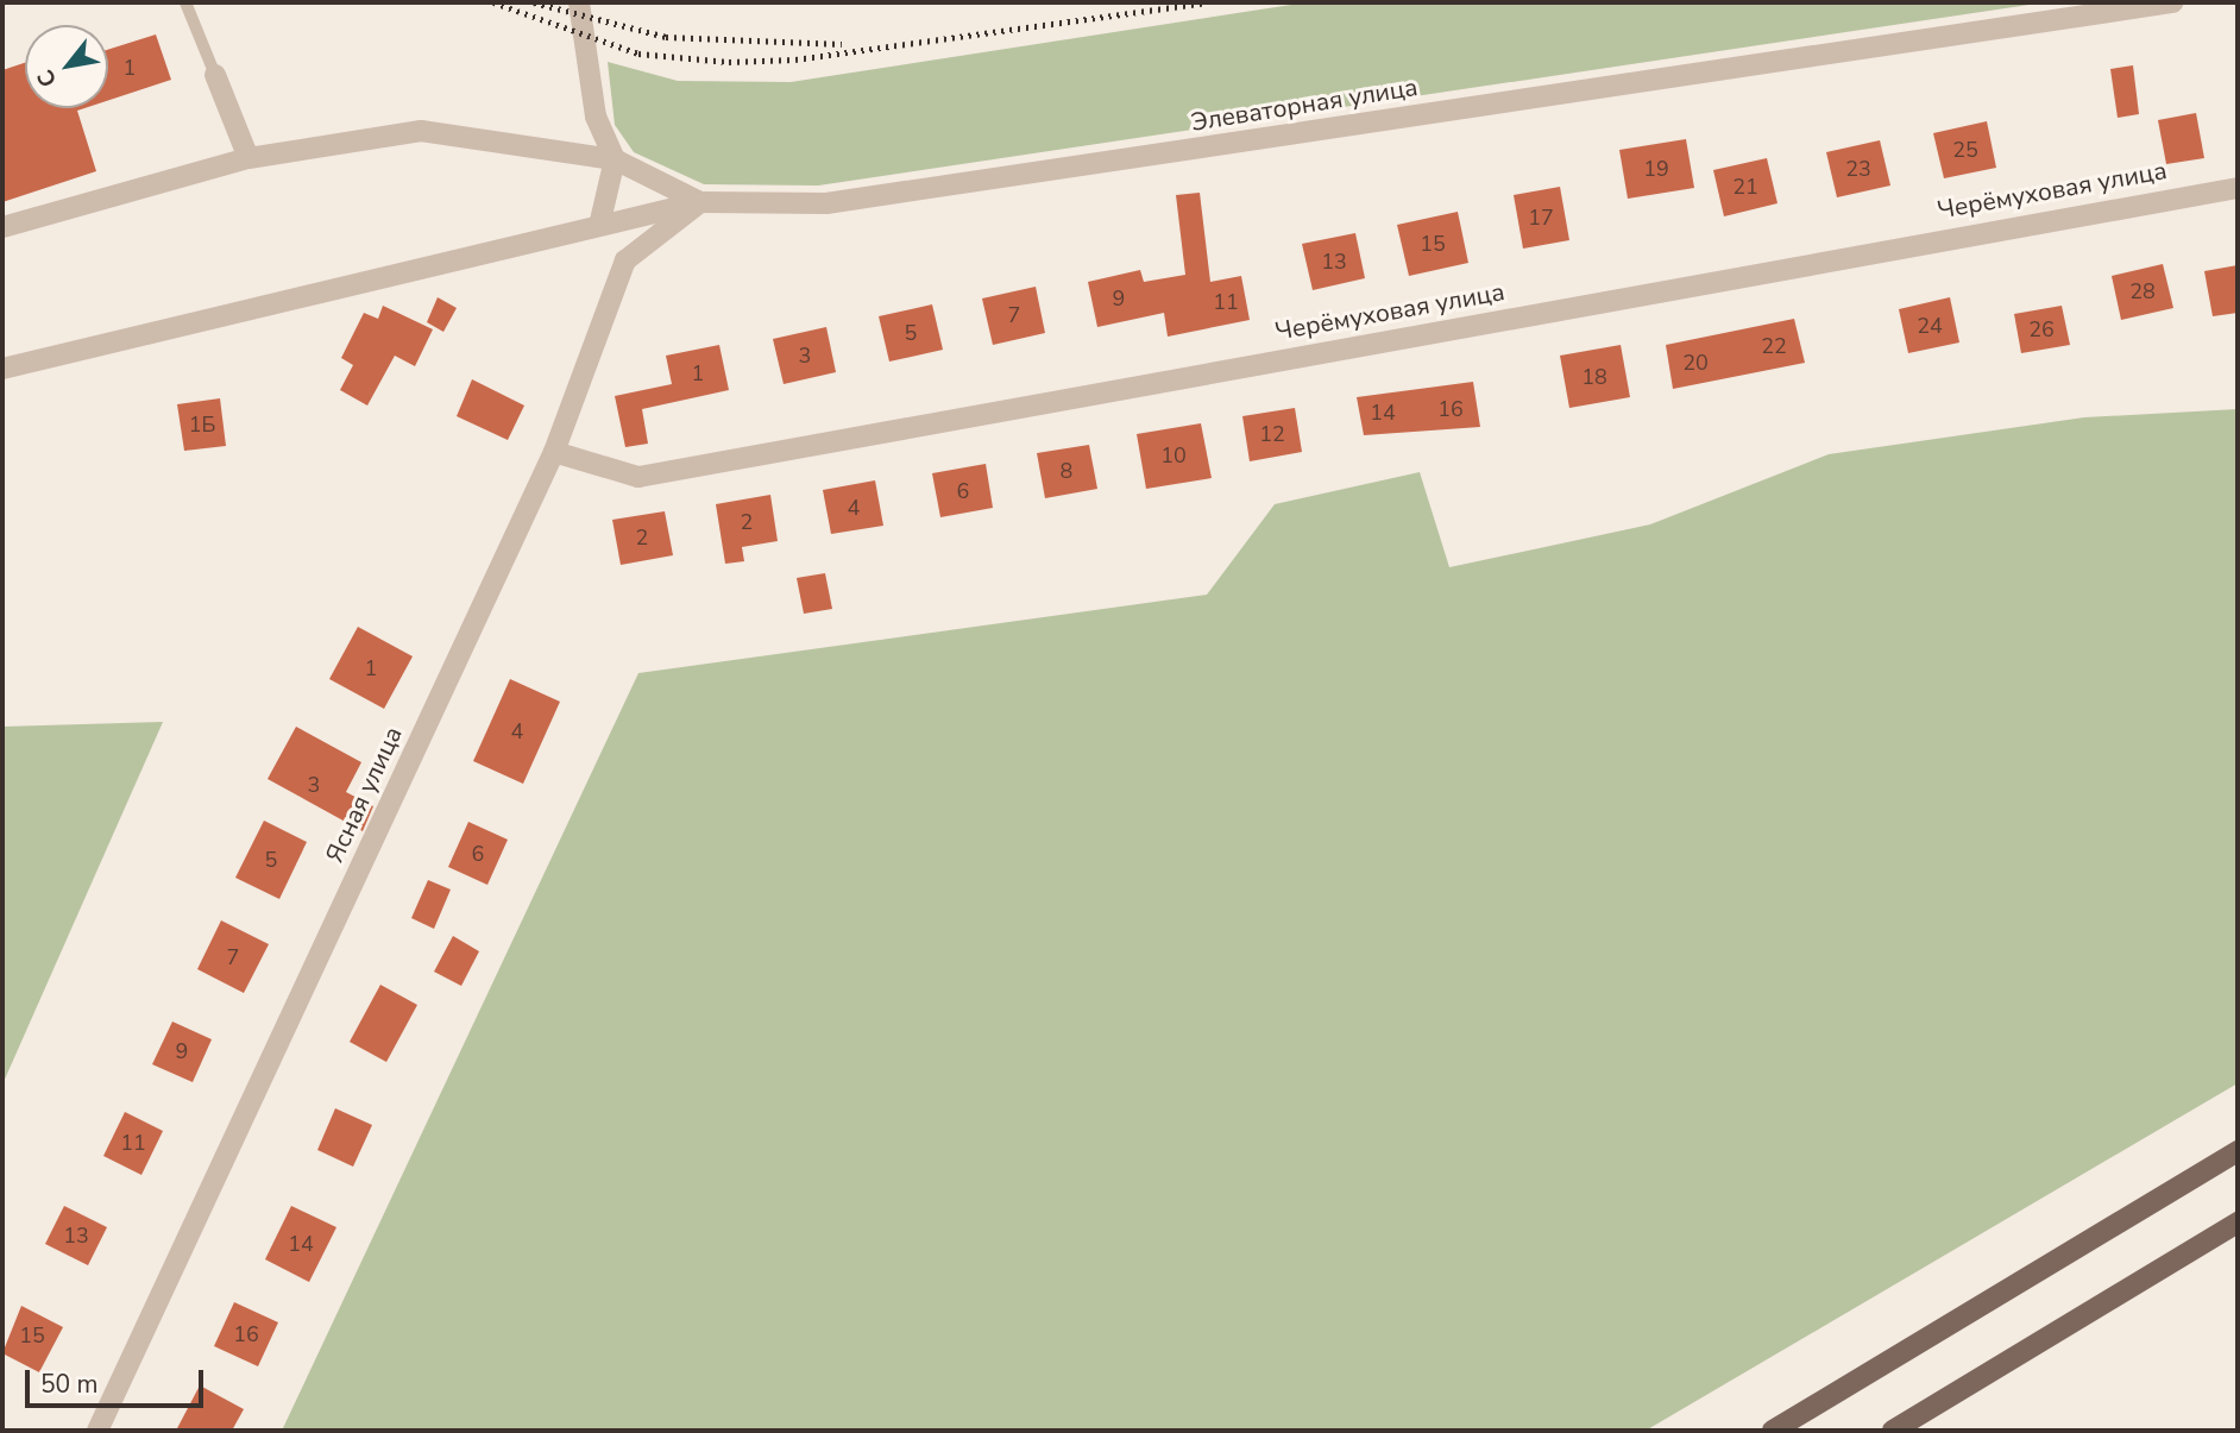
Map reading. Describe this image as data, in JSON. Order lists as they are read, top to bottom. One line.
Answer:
{"streets":{"street":["Элеваторная улица","Черёмуховая улица","Ясная улица"]},"crossings":[["Элеваторная улица","Ясная улица"],["Черёмуховая улица","Ясная улица"]],"house_numbers":["1","25","19","23","21","17","15","13","28","9","11","7","24","26","5","22","3","20","1","18","16","14","1Б","12","10","8","6","4","2","2","1","4","3","6","5","7","9","11","13","14","16","15"],"scale_bar":"50 m","north":"bottom left"}
